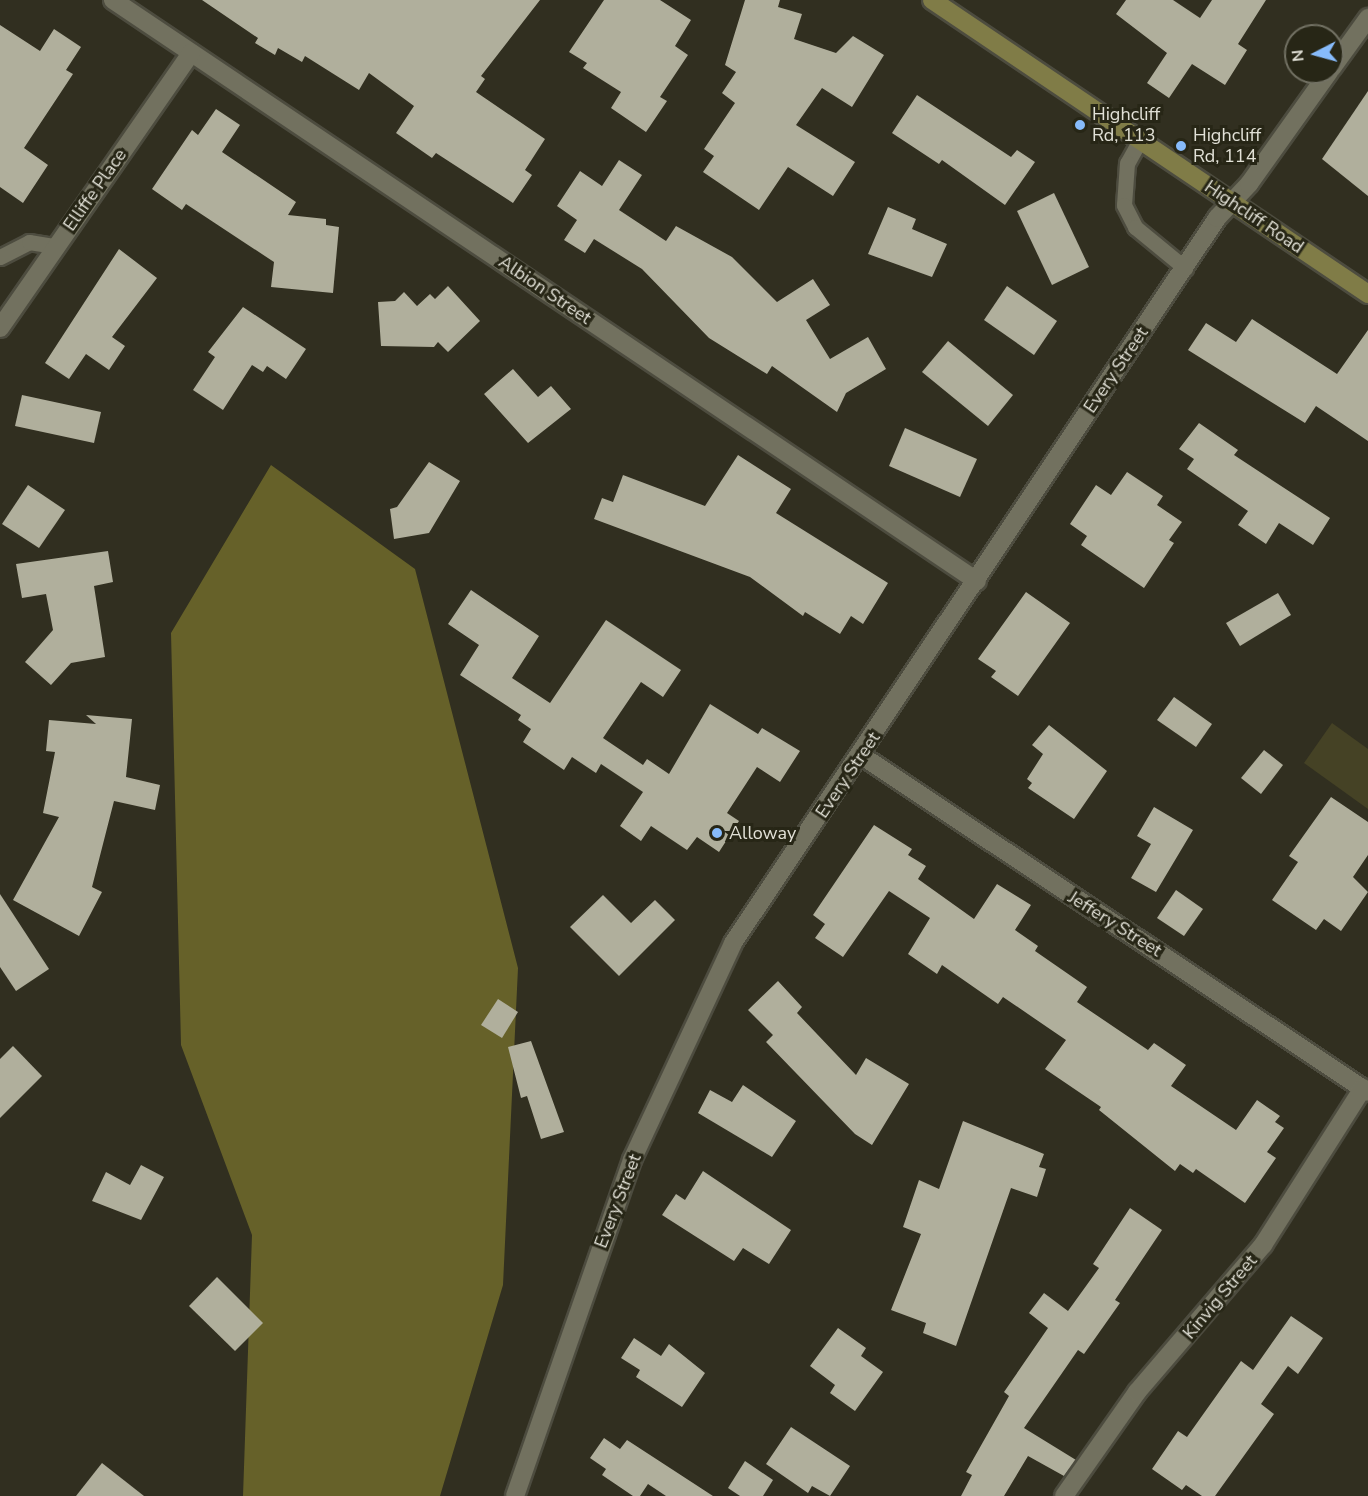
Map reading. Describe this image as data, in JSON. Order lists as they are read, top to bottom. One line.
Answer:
{"streets":{"main road":["Highcliff Road"],"street":["Elliffe Place","Albion Street","Every Street","Jeffery Street","Kinvig Street"]},"crossings":[["Elliffe Place","Albion Street"],["Highcliff Road","Every Street"],["Albion Street","Every Street"],["Every Street","Jeffery Street"],["Jeffery Street","Kinvig Street"]],"places":["Highcliff Rd, 113","Highcliff Rd, 114","Alloway"],"north":"left"}
